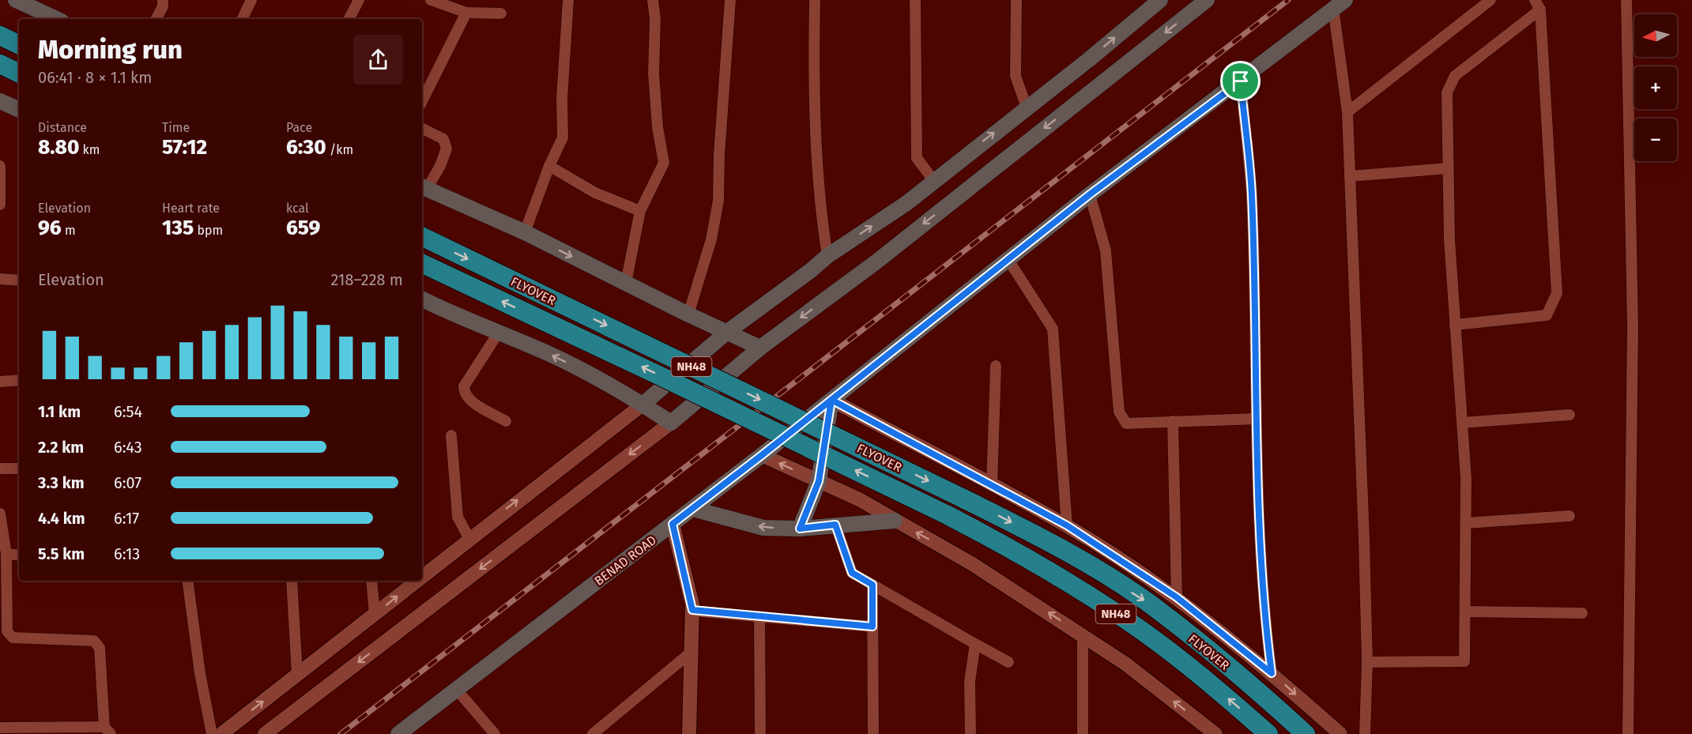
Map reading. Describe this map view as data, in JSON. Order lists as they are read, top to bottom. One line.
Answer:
{"streets":{"highway":["FLYOVER","NH48"],"main road":["BENAD ROAD"]},"north":"left","page":{"map_buttons":["+","−"],"heading":["Morning run","06:41 · 8 × 1.1 km"],"stats":[["Distance","8.80 km"],["Time","57:12"],["Pace","6:30 /km"],["Elevation","96 m"],["Heart rate","135 bpm"],["kcal","659"]],"chart":["Elevation","218–228 m"],"list":[{"name":"1.1 km","note":"6:54"},{"name":"2.2 km","note":"6:43"},{"name":"3.3 km","note":"6:07"},{"name":"4.4 km","note":"6:17"},{"name":"5.5 km","note":"6:13"}]}}
